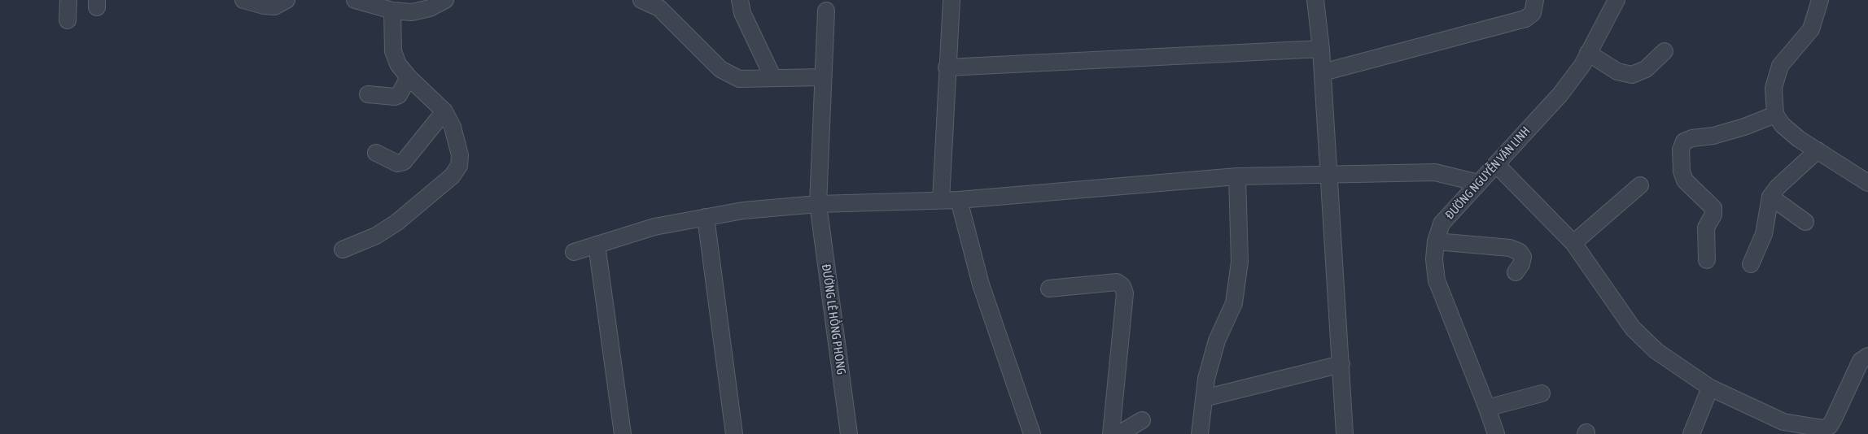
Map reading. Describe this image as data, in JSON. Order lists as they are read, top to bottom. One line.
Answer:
{"streets":{"street":["ĐƯỜNG NGUYỄN VĂN LINH","ĐƯỜNG LÊ HỒNG PHONG"]}}
